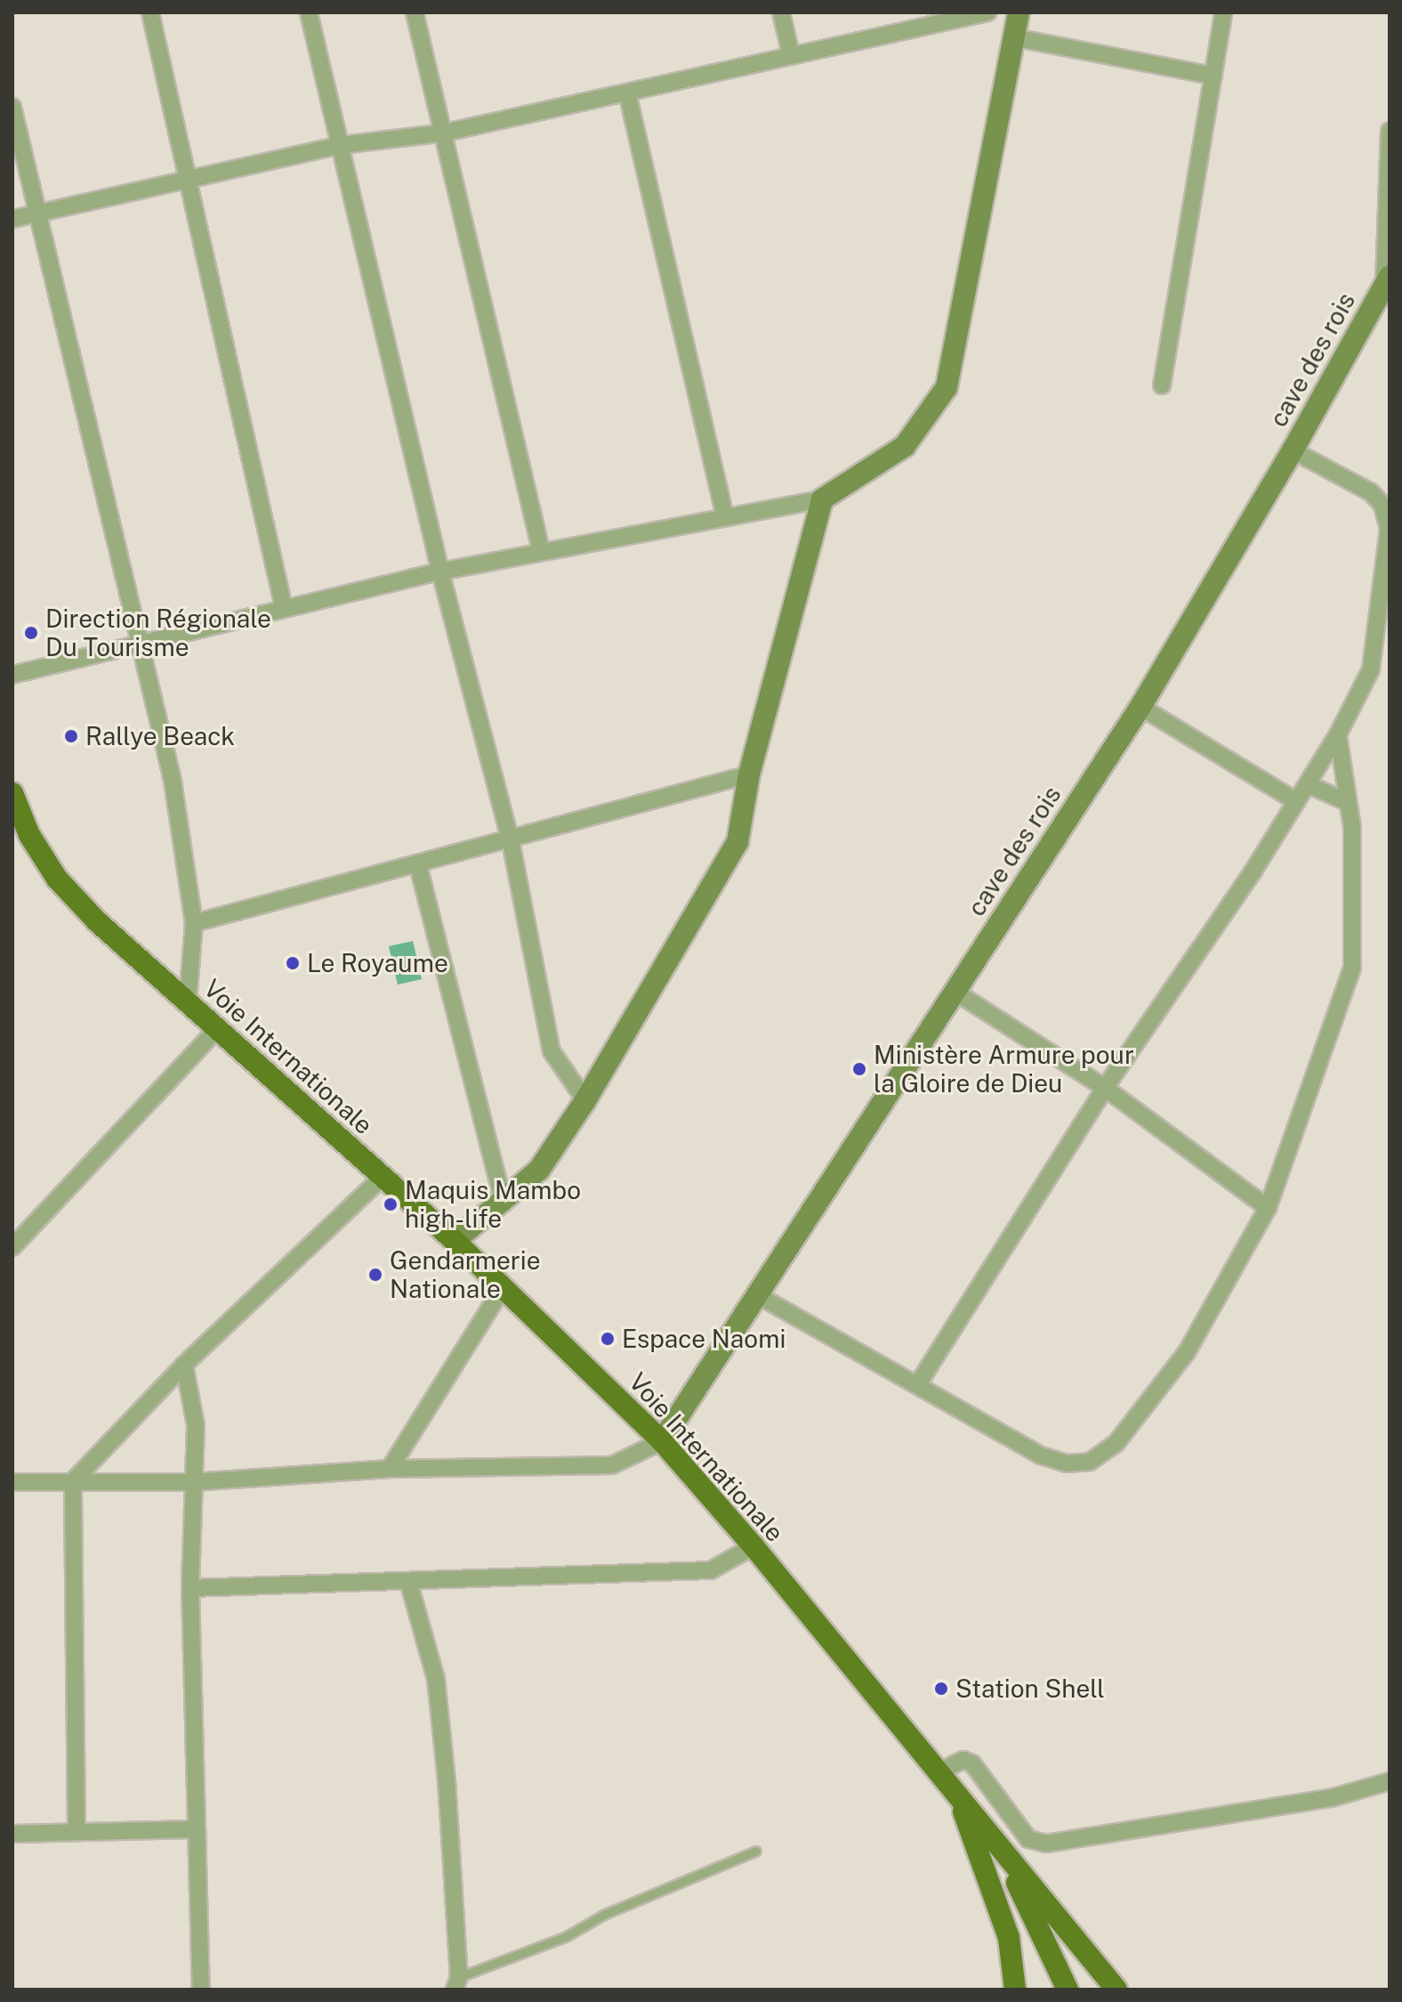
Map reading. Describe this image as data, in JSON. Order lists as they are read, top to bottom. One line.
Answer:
{"streets":{"main road":["Voie Internationale"],"street":["cave des rois"]},"crossings":[["cave des rois","Voie Internationale"]],"places":["Direction Régionale Du Tourisme","Rallye Beack","Le Royaume","Ministère Armure pour la Gloire de Dieu","Maquis Mambo high-life","Gendarmerie Nationale","Espace Naomi","Station Shell"]}
